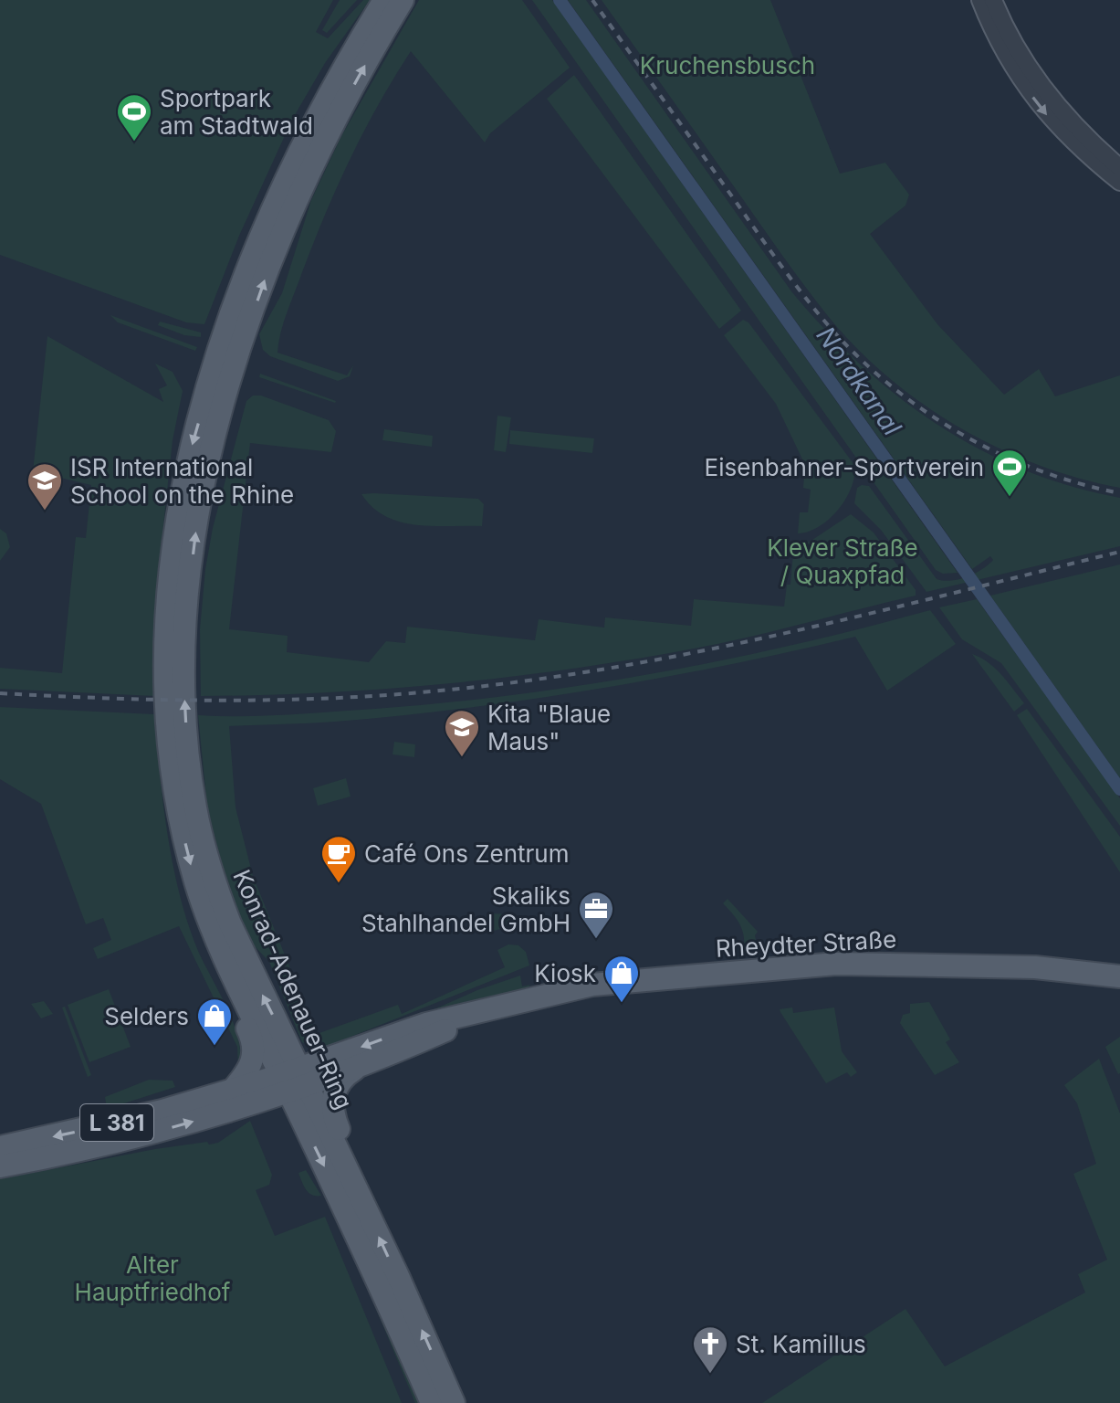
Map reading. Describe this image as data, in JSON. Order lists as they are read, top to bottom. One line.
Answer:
{"streets":{"main road":["Rheydter Straße","Konrad-Adenauer-Ring","L 381"]},"crossings":[["Rheydter Straße","Konrad-Adenauer-Ring"]],"water":["Nordkanal"],"parks":["Kruchensbusch","Klever Straße / Quaxpfad","Alter Hauptfriedhof"],"places":{"sports":["Sportpark am Stadtwald","Eisenbahner-Sportverein"],"school or university":["ISR International School on the Rhine","Kita \"Blaue Maus\""],"cafe":["Café Ons Zentrum"],"office":["Skaliks Stahlhandel GmbH"],"shop":["Kiosk","Selders"],"church":["St. Kamillus"]}}
